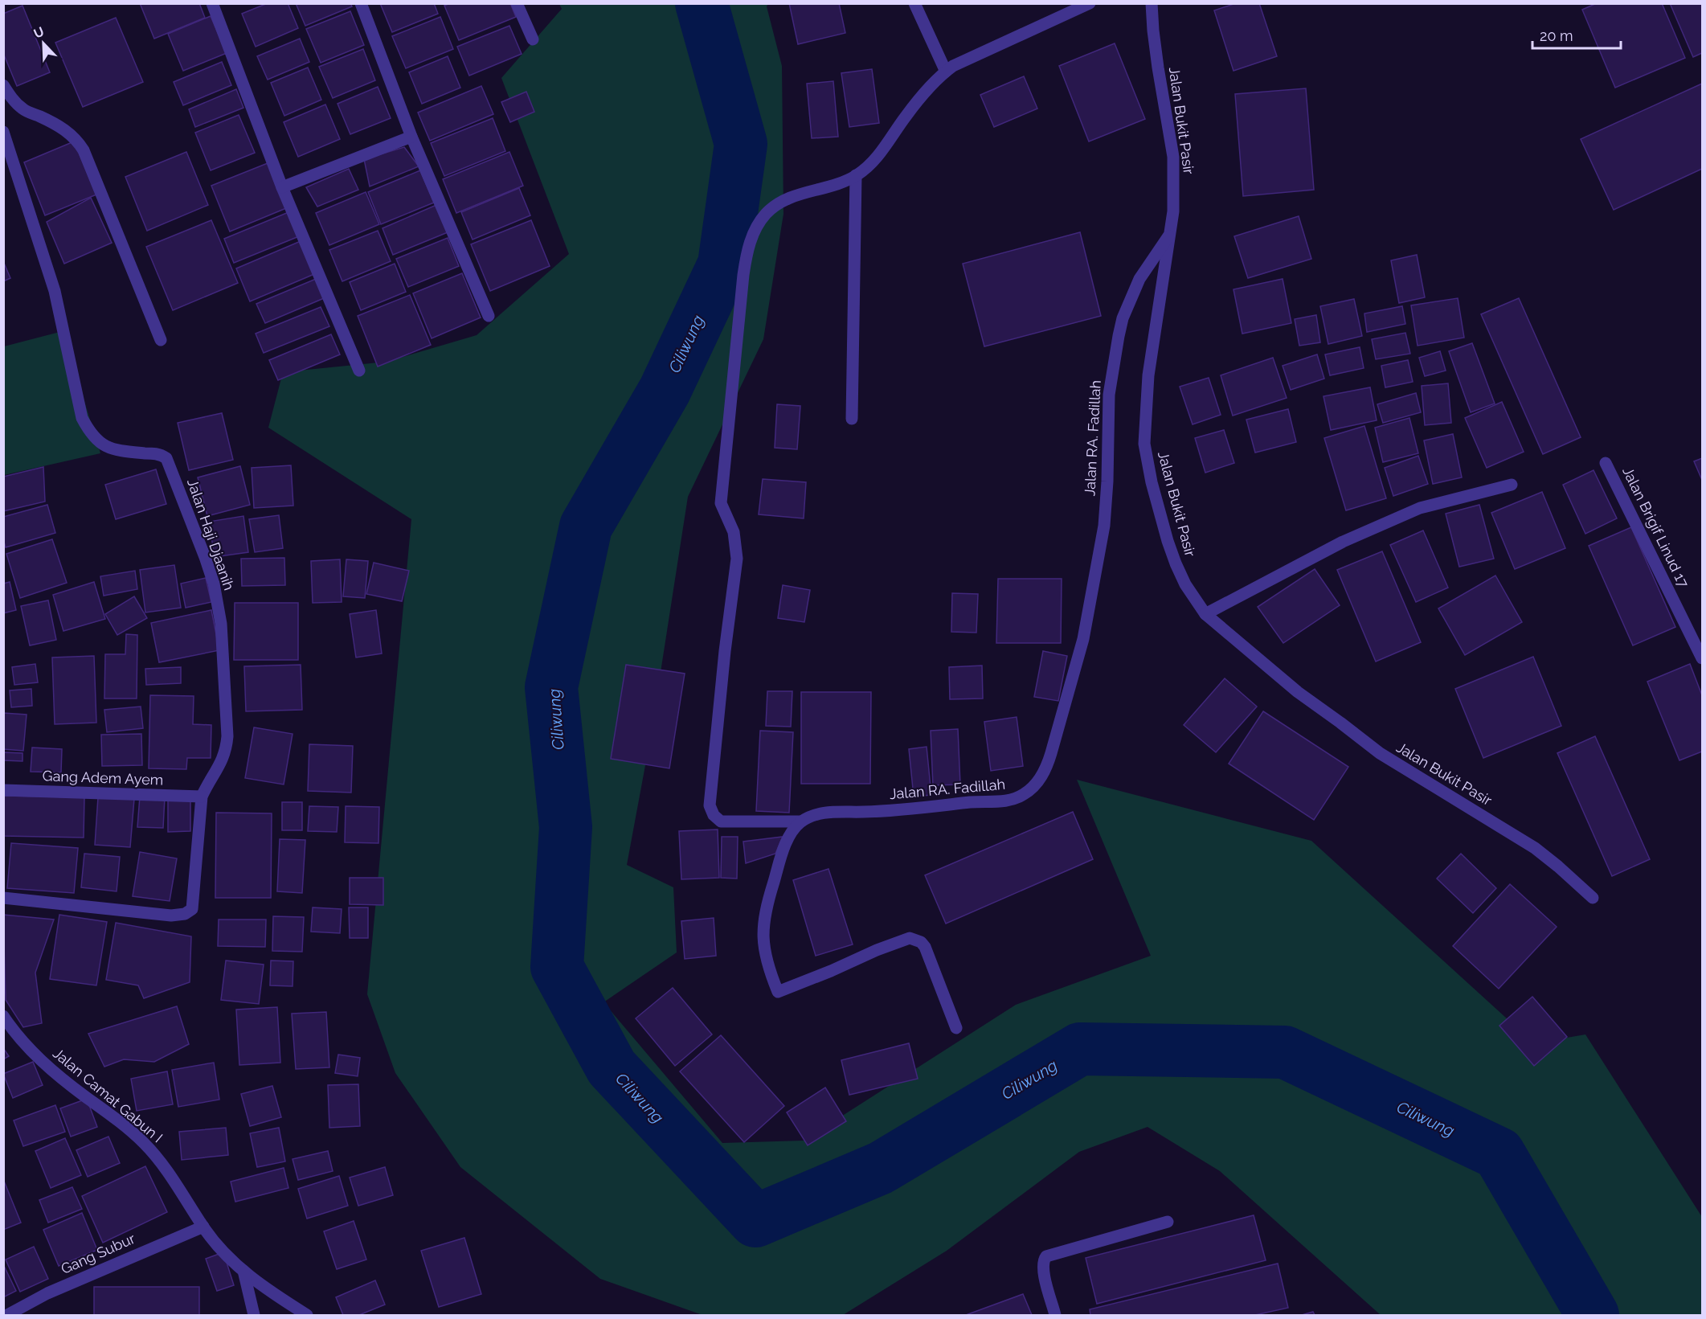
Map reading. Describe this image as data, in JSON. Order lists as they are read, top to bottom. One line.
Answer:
{"streets":{"street":["Jalan Bukit Pasir","Jalan RA. Fadillah","Jalan Brigif Linud 17","Jalan Haji Djaanih","Gang Adem Ayem","Jalan Camat Gabun I","Gang Subur"]},"crossings":[["Jalan Bukit Pasir","Jalan RA. Fadillah"],["Jalan Haji Djaanih","Gang Adem Ayem"],["Jalan Camat Gabun I","Gang Subur"]],"water":["Ciliwung"],"scale_bar":"20 m","north":"top left"}
